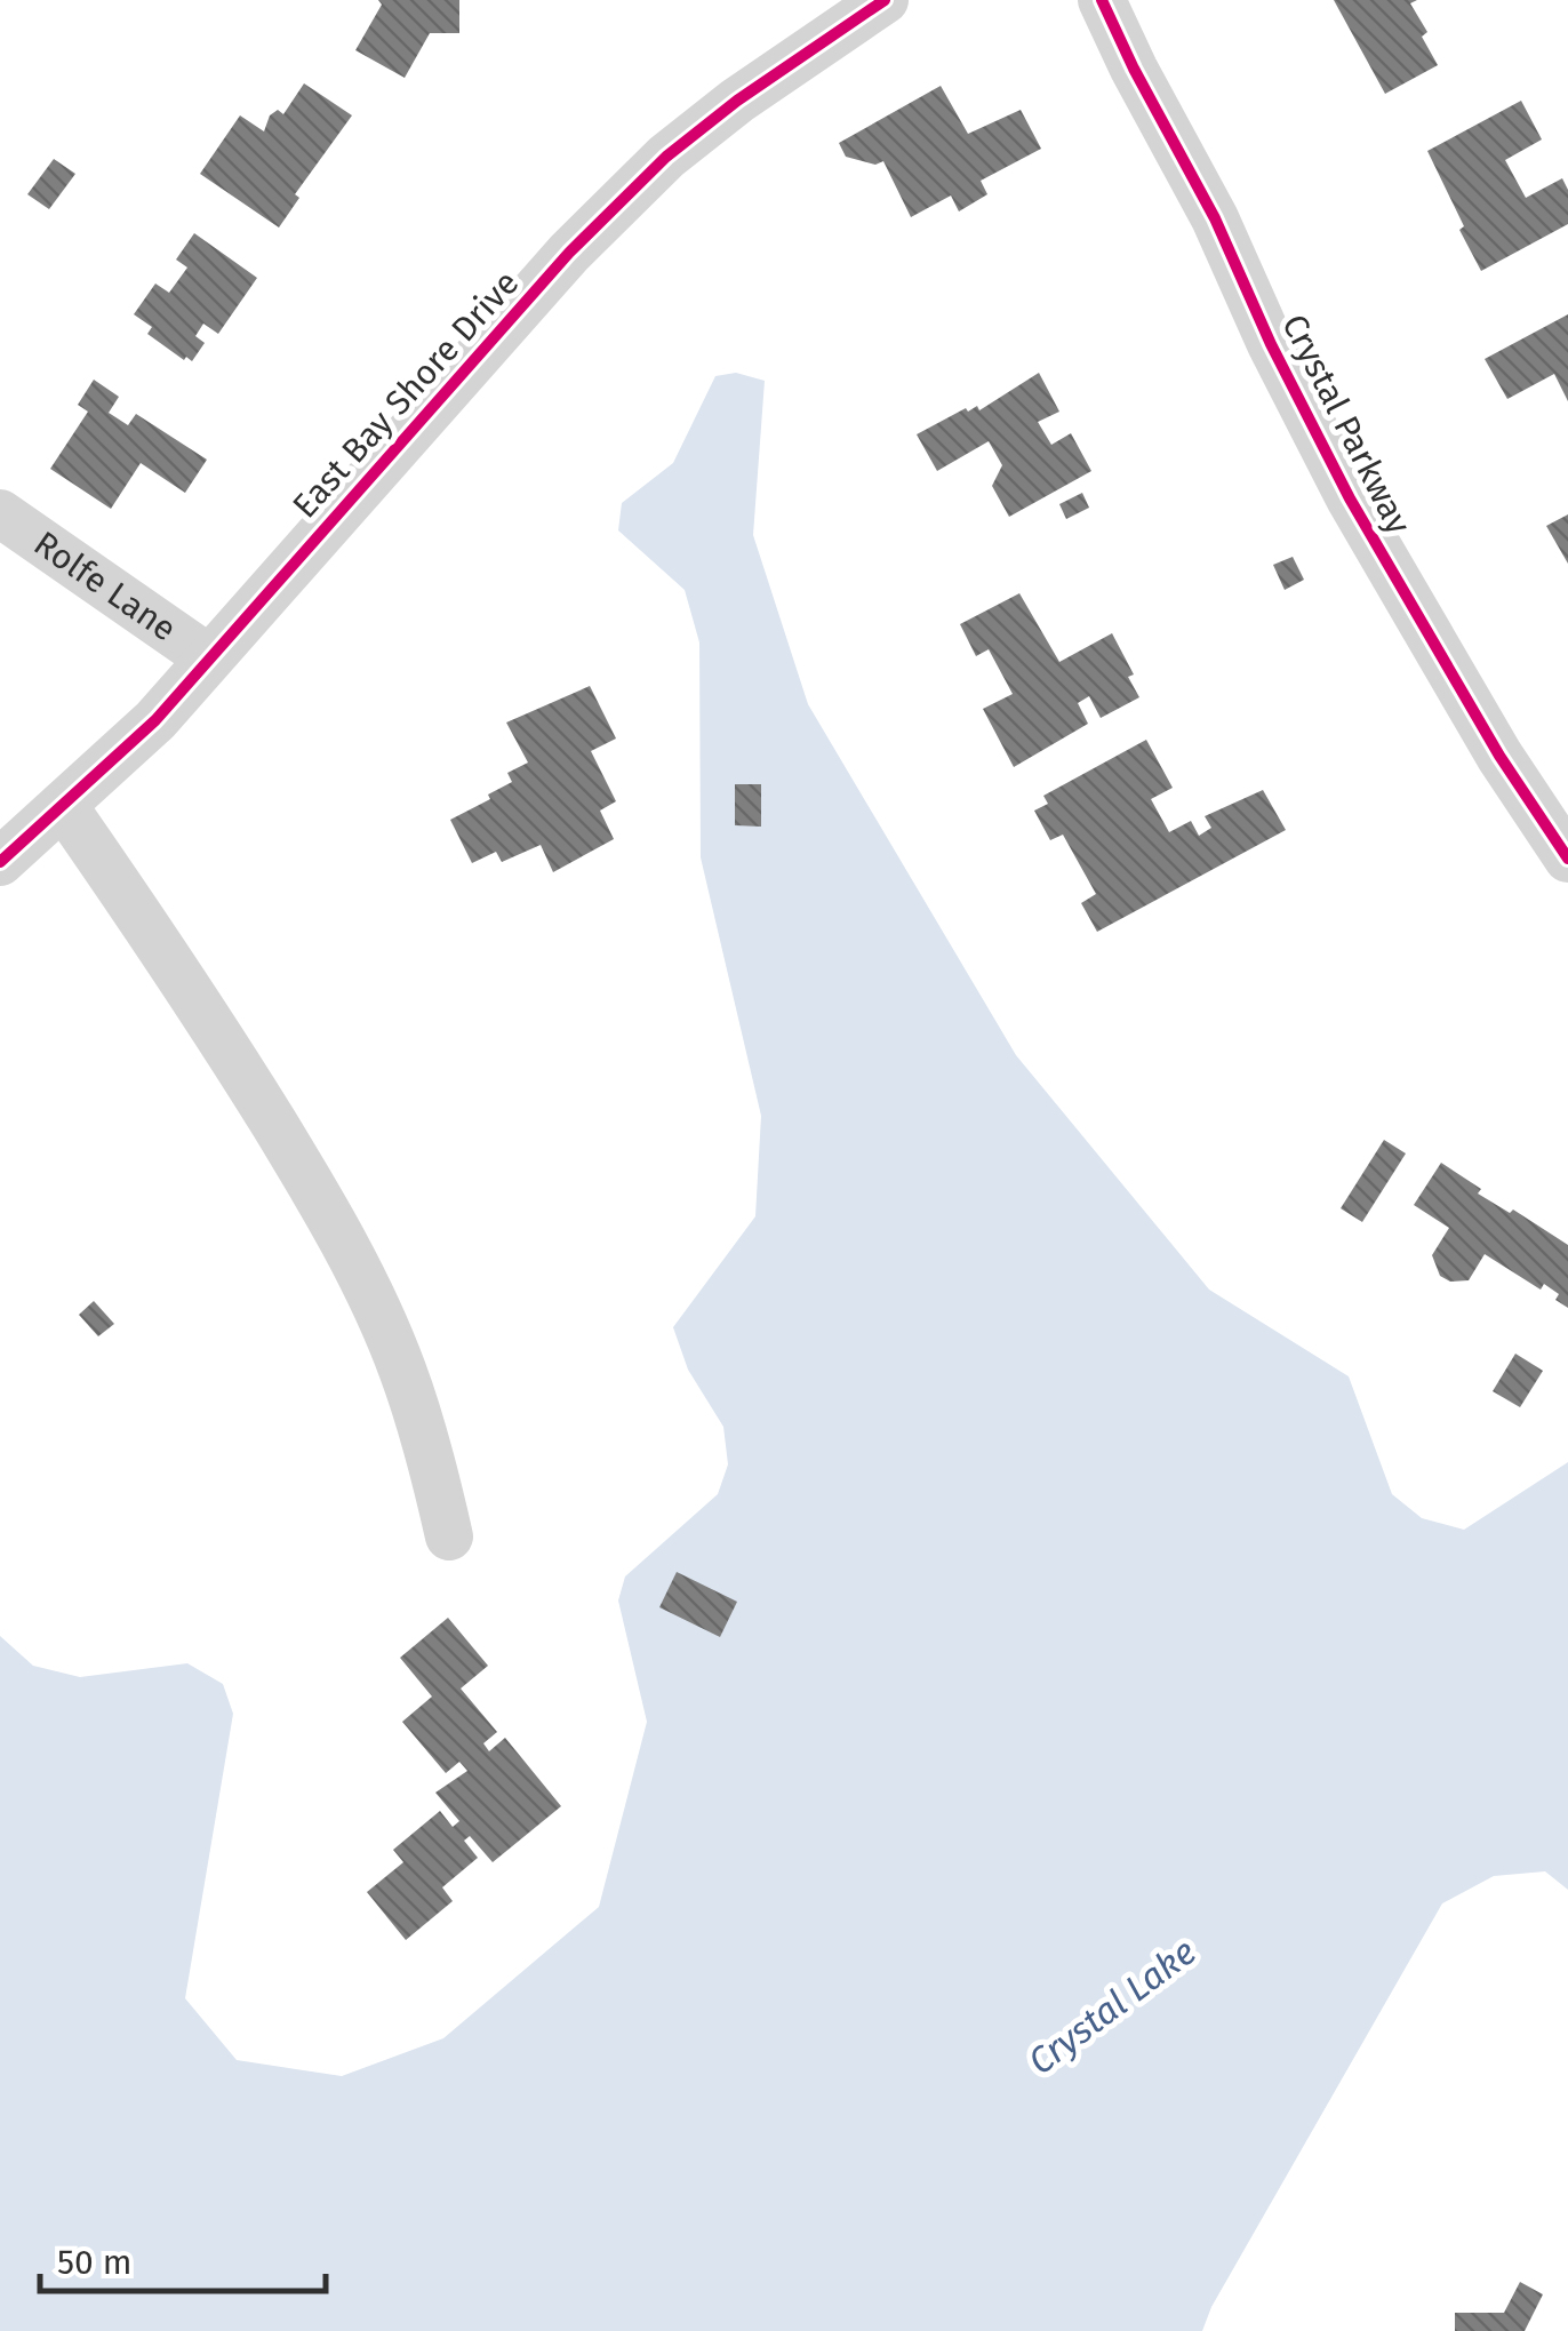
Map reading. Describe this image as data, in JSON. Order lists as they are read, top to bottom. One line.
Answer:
{"streets":{"street":["East Bay Shore Drive","Crystal Parkway","Rolfe Lane"]},"crossings":[["East Bay Shore Drive","Rolfe Lane"]],"water":["Crystal Lake"],"scale_bar":"50 m"}
